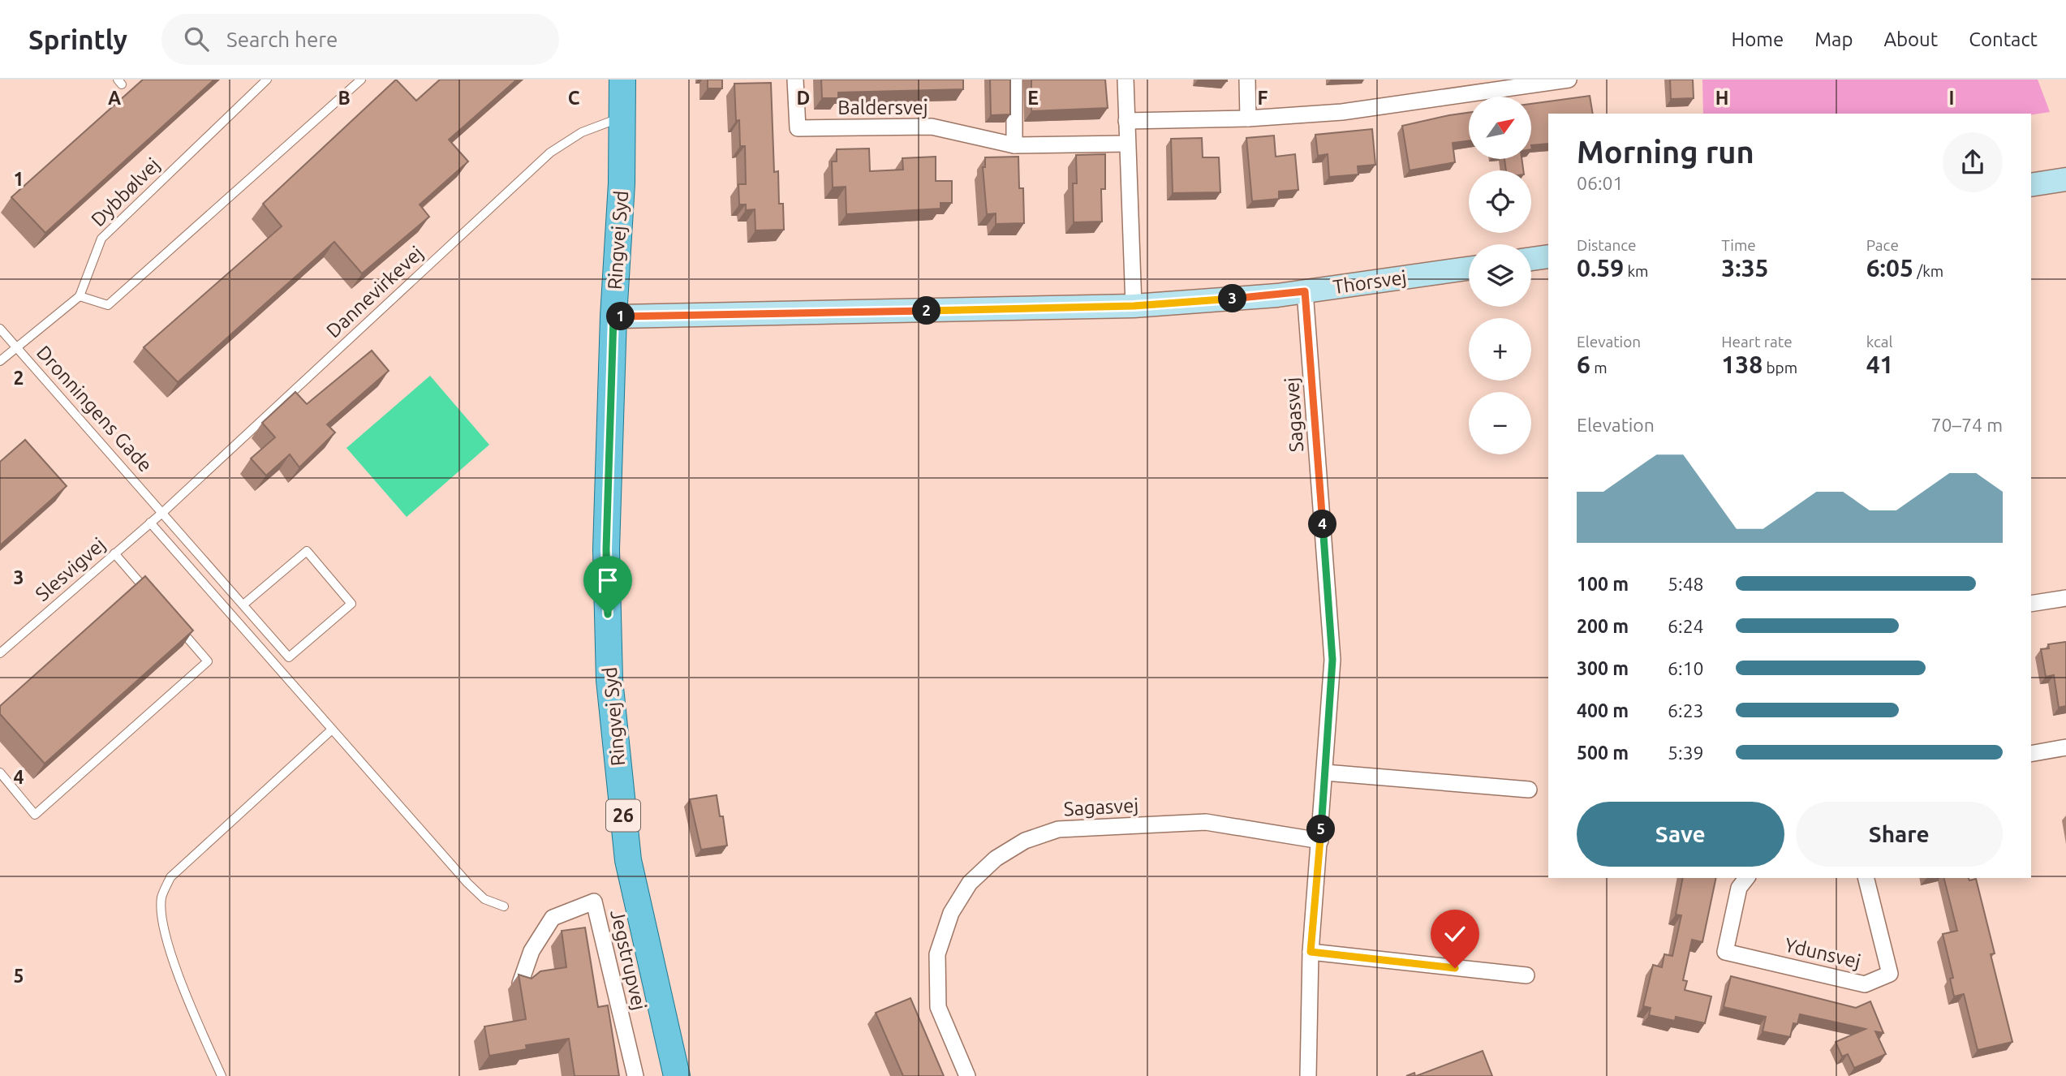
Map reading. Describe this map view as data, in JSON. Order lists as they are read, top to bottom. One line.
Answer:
{"streets":{"main road":["Ringvej Syd","26"],"street":["Baldersvej","Thorsvej","Sagasvej","Ydunsvej","Jegstrupvej"],"lane":["Dybbølvej","Dannevirkevej","Dronningens Gade","Slesvigvej"]},"crossings":[["Ringvej Syd","Thorsvej"],["Ringvej Syd","Dannevirkevej"],["Thorsvej","Sagasvej"],["Dannevirkevej","Dronningens Gade"],["Dannevirkevej","Slesvigvej"],["Dronningens Gade","Slesvigvej"]],"north":"top right","page":{"header":"Sprintly","search":"Search here","nav":["Home","Map","About","Contact"],"map_buttons":["+","−"],"heading":["Morning run","06:01"],"stats":[["Distance","0.59 km"],["Time","3:35"],["Pace","6:05 /km"],["Elevation","6 m"],["Heart rate","138 bpm"],["kcal","41"]],"pins":["3","2","1","4","5"],"chart":["Elevation","70–74 m"],"list":[{"name":"100 m","note":"5:48"},{"name":"200 m","note":"6:24"},{"name":"300 m","note":"6:10"},{"name":"400 m","note":"6:23"},{"name":"500 m","note":"5:39"}],"buttons":["Save","Share"]},"grid":{"columns":["A","B","C","D","E","F","H","I"],"rows":["1","2","3","4","5"]}}
